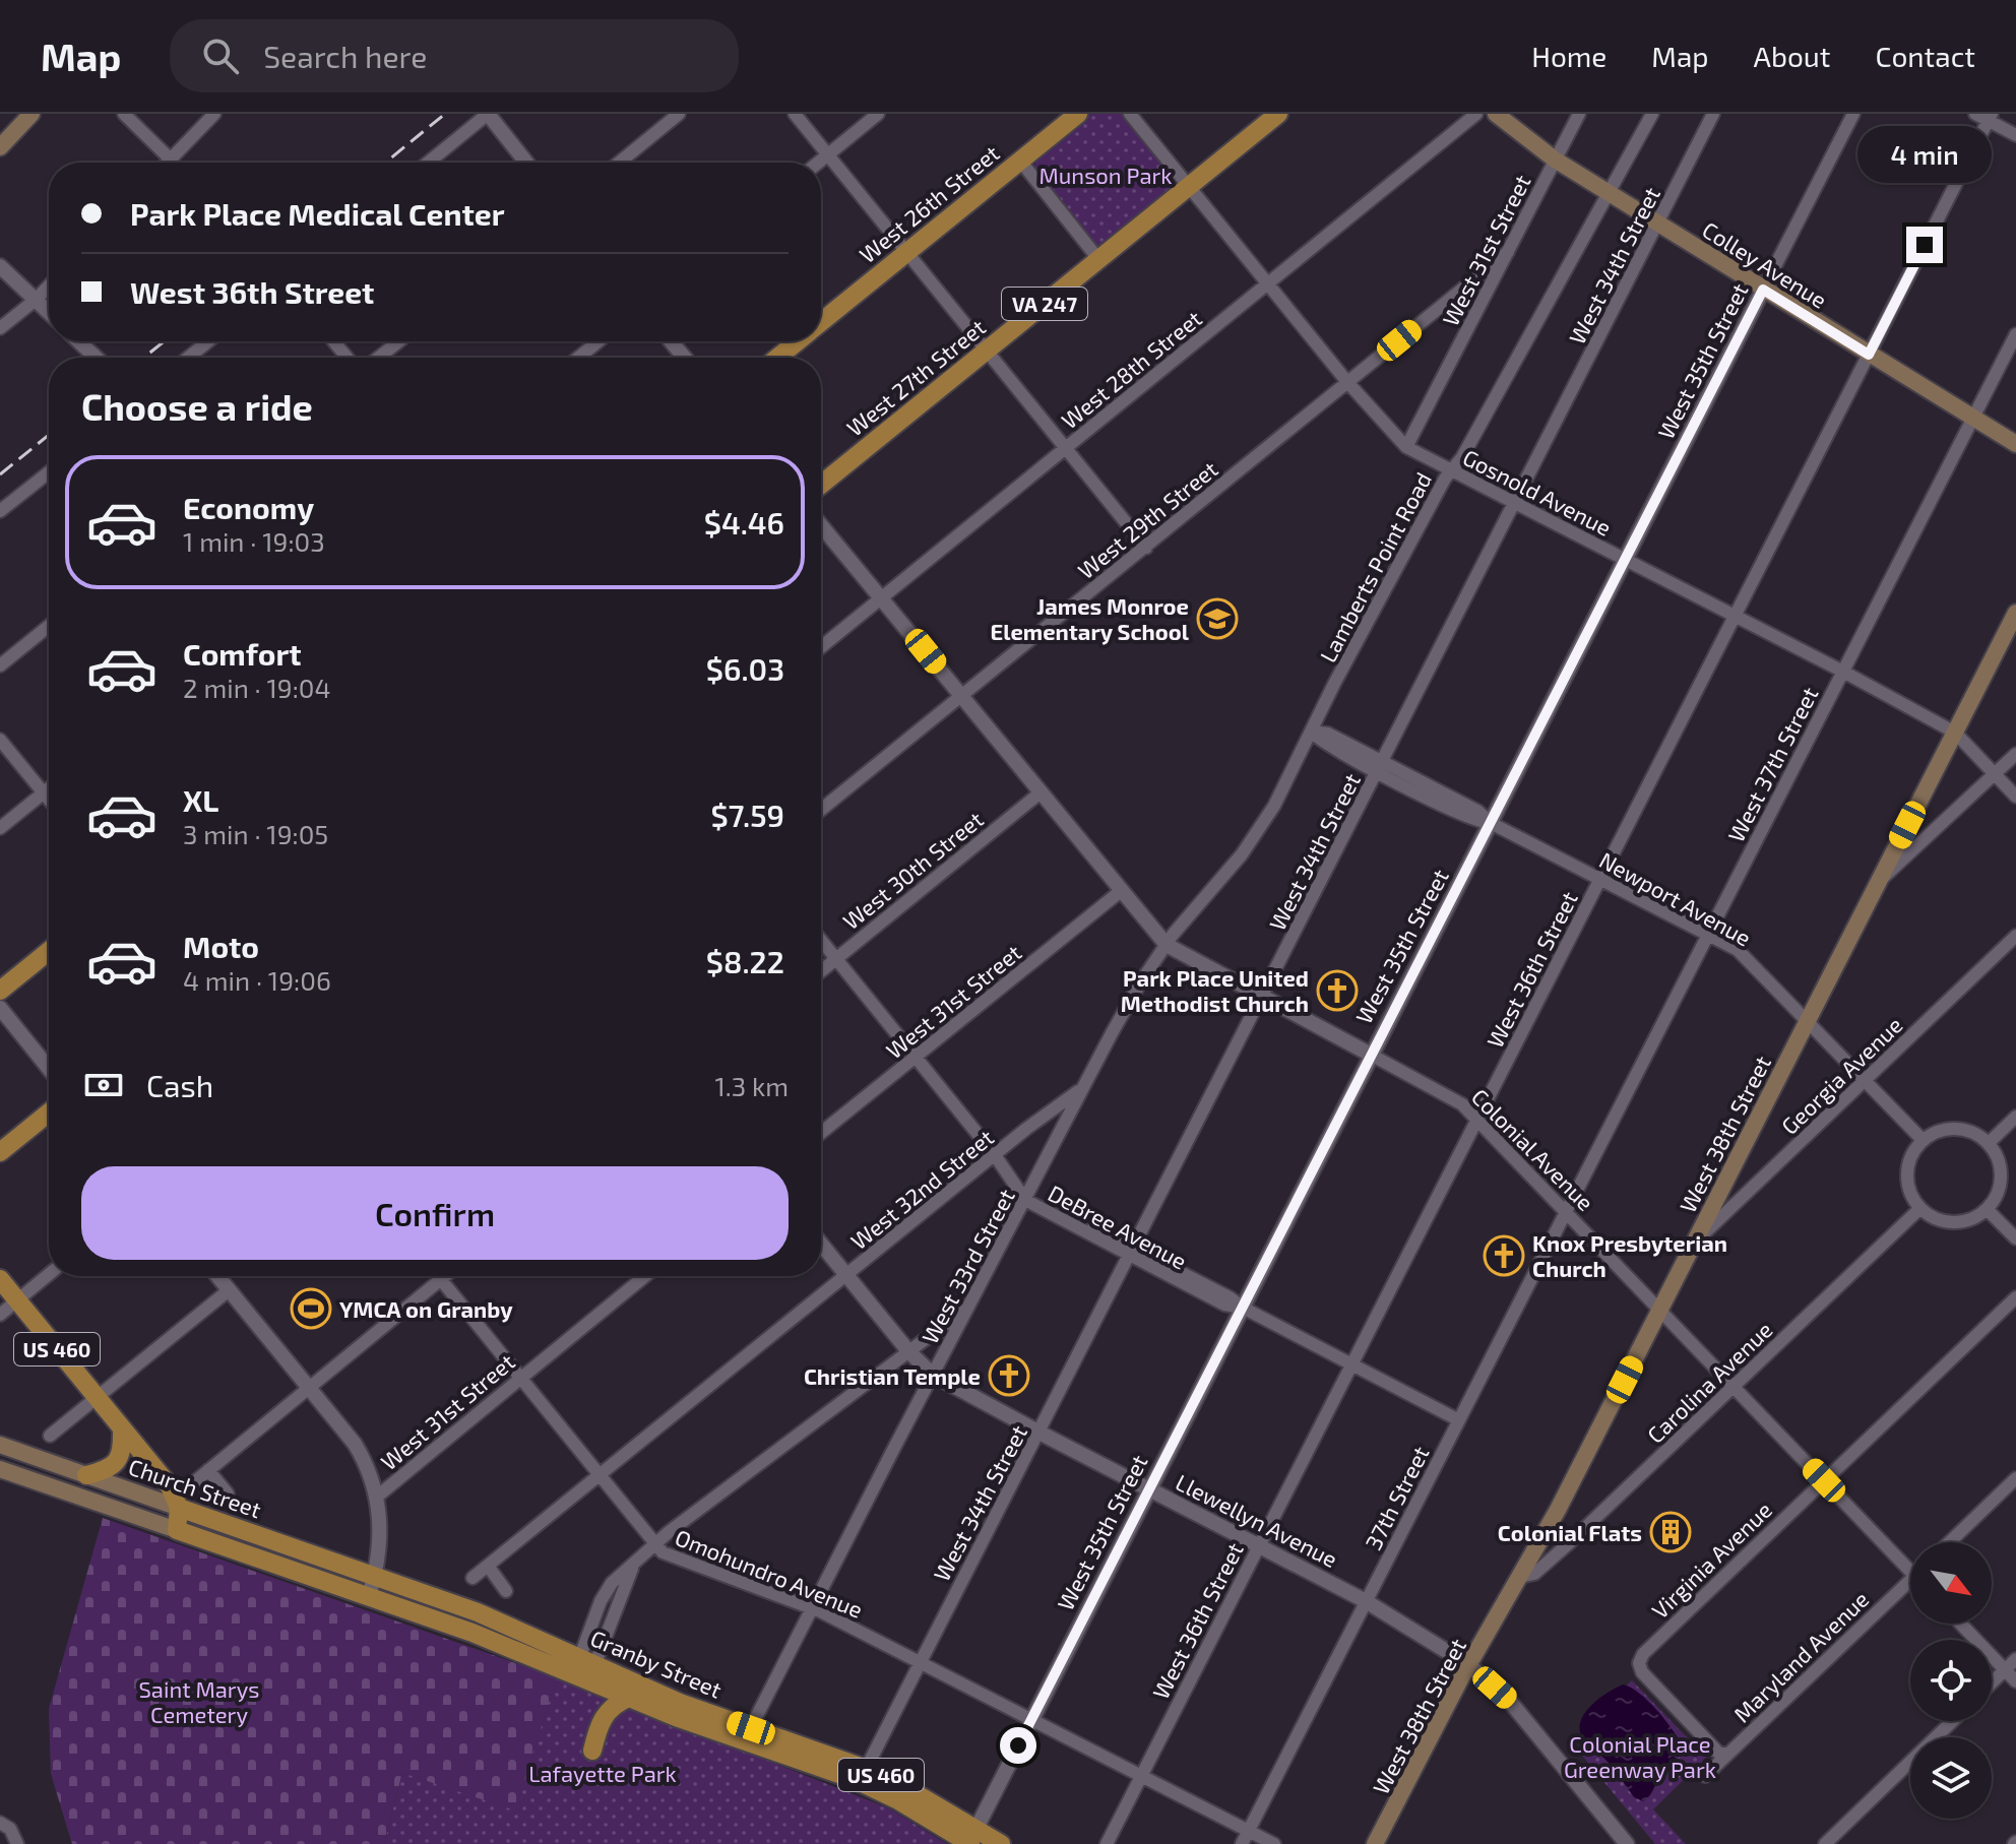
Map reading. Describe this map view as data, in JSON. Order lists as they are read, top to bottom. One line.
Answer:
{"streets":{"main road":["West 26th Street","Colley Avenue","VA 247","West 27th Street","West 38th Street","US 460","Church Street","Granby Street"],"street":["West 31st Street","West 34th Street","West 35th Street","West 28th Street","Gosnold Avenue","West 29th Street","Lamberts Point Road","West 37th Street","West 30th Street","Newport Avenue","West 36th Street","Georgia Avenue","Colonial Avenue","West 32nd Street","DeBree Avenue","West 33rd Street","Carolina Avenue","37th Street","Llewellyn Avenue","Virginia Avenue","Omohundro Avenue","Maryland Avenue"]},"crossings":[["West 31st Street","Colley Avenue"],["West 31st Street","Gosnold Avenue"],["West 31st Street","West 29th Street"],["West 31st Street","Colonial Avenue"],["West 31st Street","DeBree Avenue"],["West 31st Street","Omohundro Avenue"],["Colley Avenue","West 34th Street"],["Colley Avenue","West 35th Street"],["Colley Avenue","Lamberts Point Road"],["Colley Avenue","West 37th Street"],["Colley Avenue","West 36th Street"],["West 34th Street","Gosnold Avenue"],["West 34th Street","Newport Avenue"],["West 34th Street","Colonial Avenue"],["West 34th Street","DeBree Avenue"],["West 34th Street","Llewellyn Avenue"],["West 34th Street","Omohundro Avenue"],["West 34th Street","Granby Street"],["West 35th Street","Gosnold Avenue"],["West 35th Street","Newport Avenue"],["West 35th Street","Colonial Avenue"],["West 35th Street","DeBree Avenue"],["West 35th Street","Llewellyn Avenue"],["West 35th Street","Omohundro Avenue"],["West 35th Street","Granby Street"],["West 28th Street","Gosnold Avenue"],["West 28th Street","Colonial Avenue"],["West 27th Street","Gosnold Avenue"],["Gosnold Avenue","West 29th Street"],["Gosnold Avenue","Lamberts Point Road"],["Gosnold Avenue","West 37th Street"],["Gosnold Avenue","West 36th Street"],["Gosnold Avenue","West 38th Street"],["West 29th Street","Colonial Avenue"],["Lamberts Point Road","Newport Avenue"],["Lamberts Point Road","Colonial Avenue"],["Lamberts Point Road","West 33rd Street"],["West 37th Street","Newport Avenue"],["West 37th Street","Colonial Avenue"],["West 37th Street","37th Street"],["West 30th Street","Colonial Avenue"],["West 30th Street","DeBree Avenue"],["Newport Avenue","West 36th Street"],["Newport Avenue","Georgia Avenue"],["Newport Avenue","West 38th Street"],["Newport Avenue","Carolina Avenue"],["West 36th Street","Colonial Avenue"],["West 36th Street","DeBree Avenue"],["West 36th Street","Llewellyn Avenue"],["West 36th Street","Omohundro Avenue"],["Georgia Avenue","West 38th Street"],["West 38th Street","Colonial Avenue"],["West 38th Street","Carolina Avenue"],["West 38th Street","Llewellyn Avenue"],["Colonial Avenue","West 33rd Street"],["Colonial Avenue","Carolina Avenue"],["Colonial Avenue","37th Street"],["Colonial Avenue","Virginia Avenue"],["West 32nd Street","DeBree Avenue"],["West 32nd Street","West 33rd Street"],["West 32nd Street","Llewellyn Avenue"],["West 32nd Street","Omohundro Avenue"],["DeBree Avenue","West 33rd Street"],["DeBree Avenue","37th Street"],["West 33rd Street","Llewellyn Avenue"],["West 33rd Street","Omohundro Avenue"],["West 33rd Street","Granby Street"],["US 460","Church Street"],["Church Street","Granby Street"],["37th Street","Llewellyn Avenue"],["37th Street","Omohundro Avenue"],["Virginia Avenue","Maryland Avenue"]],"parks":["Munson Park","Saint Marys Cemetery","Colonial Place Greenway Park","Lafayette Park"],"places":{"school or university":["James Monroe Elementary School"],"church":["Park Place United Methodist Church","Knox Presbyterian Church","Christian Temple"],"sports":["YMCA on Granby"],"building":["Colonial Flats"]},"north":"bottom right","page":{"header":"Map","search":"Search here","nav":["Home","Map","About","Contact"],"bubble":"4 min","banner":["Park Place Medical Center","West 36th Street"],"heading":"Choose a ride","list":[{"name":"Economy","note":"1 min · 19:03","value":"$4.46"},{"name":"Comfort","note":"2 min · 19:04","value":"$6.03"},{"name":"XL","note":"3 min · 19:05","value":"$7.59"},{"name":"Moto","note":"4 min · 19:06","value":"$8.22"}],"pay":["Cash","1.3 km"],"buttons":"Confirm"}}
